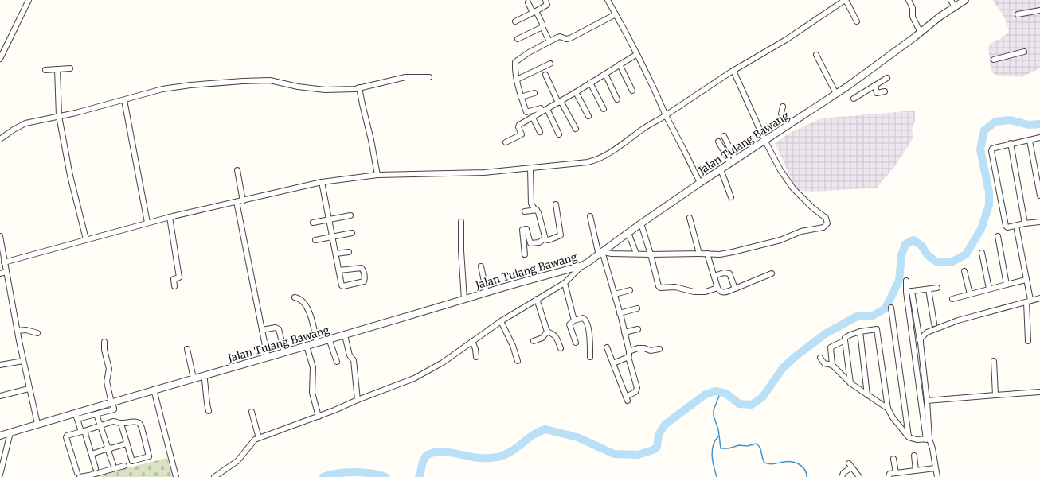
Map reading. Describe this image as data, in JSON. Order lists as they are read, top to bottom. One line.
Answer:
{"streets":{"street":["Jalan Tulang Bawang"]}}
